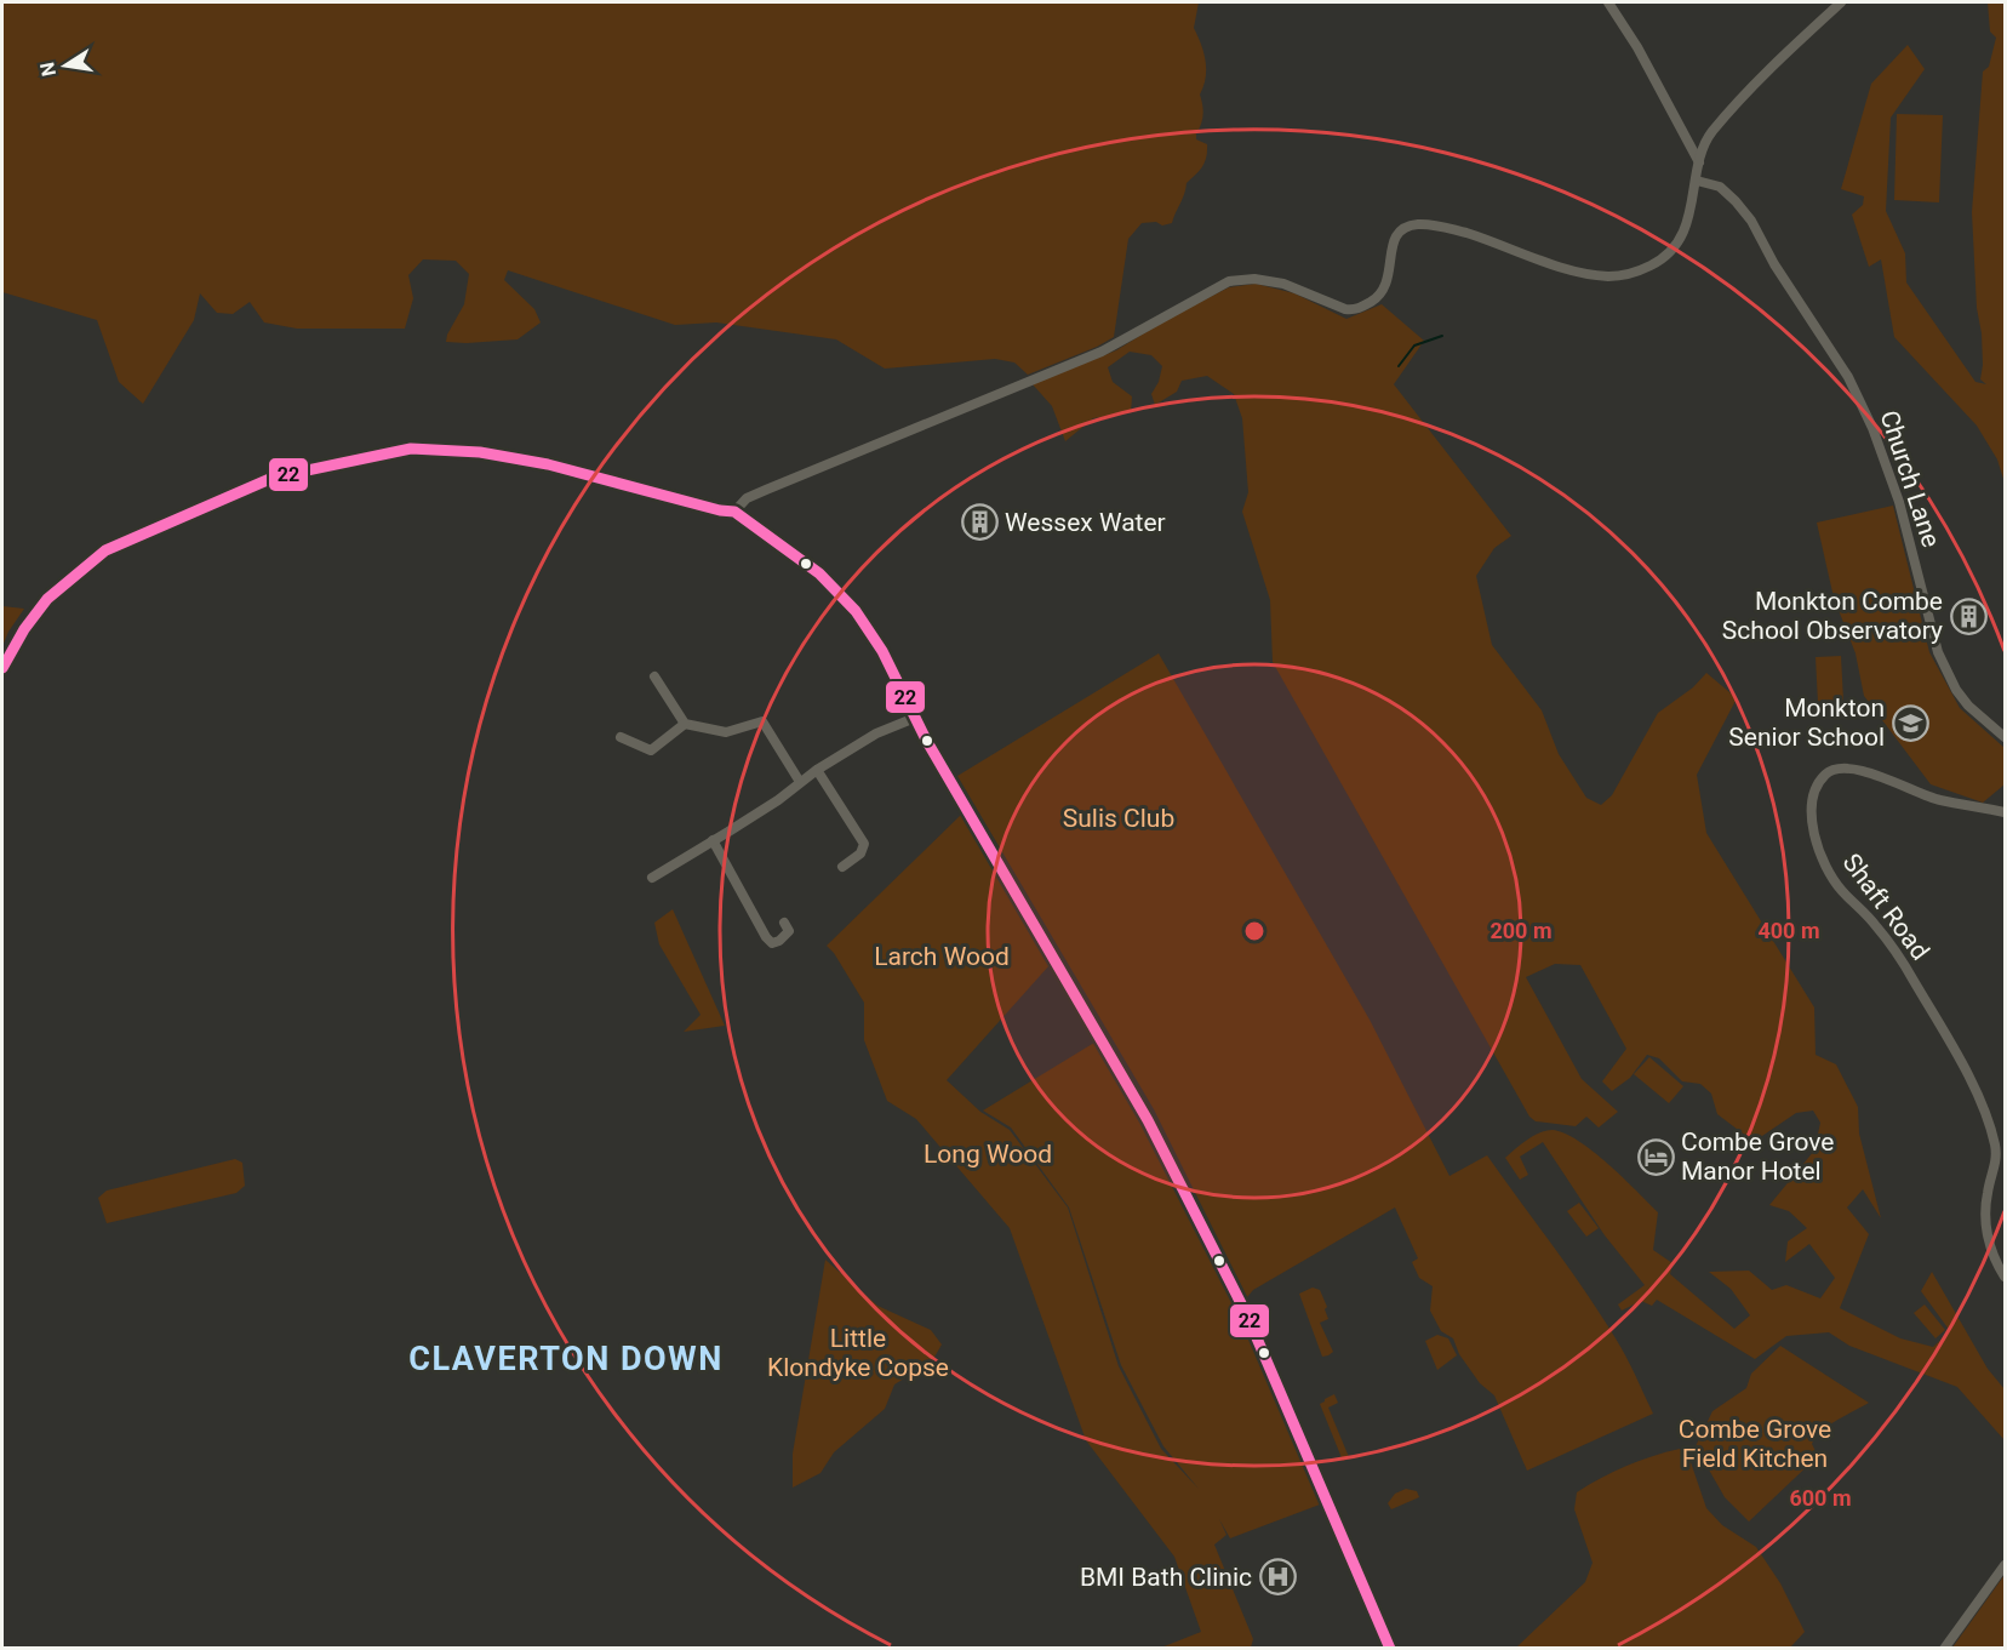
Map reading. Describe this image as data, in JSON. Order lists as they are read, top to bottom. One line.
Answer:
{"streets":{"street":["Church Lane","Shaft Road"]},"districts":["CLAVERTON DOWN"],"parks":["Sulis Club","Larch Wood","Long Wood","Little Klondyke Copse","Combe Grove Field Kitchen"],"places":{"building":["Wessex Water","Monkton Combe School Observatory"],"school or university":["Monkton Senior School"],"hotel":["Combe Grove Manor Hotel"],"hospital":["BMI Bath Clinic"]},"lines":["transit line 22"],"north":"left","rings":["200 m","400 m","600 m"]}
